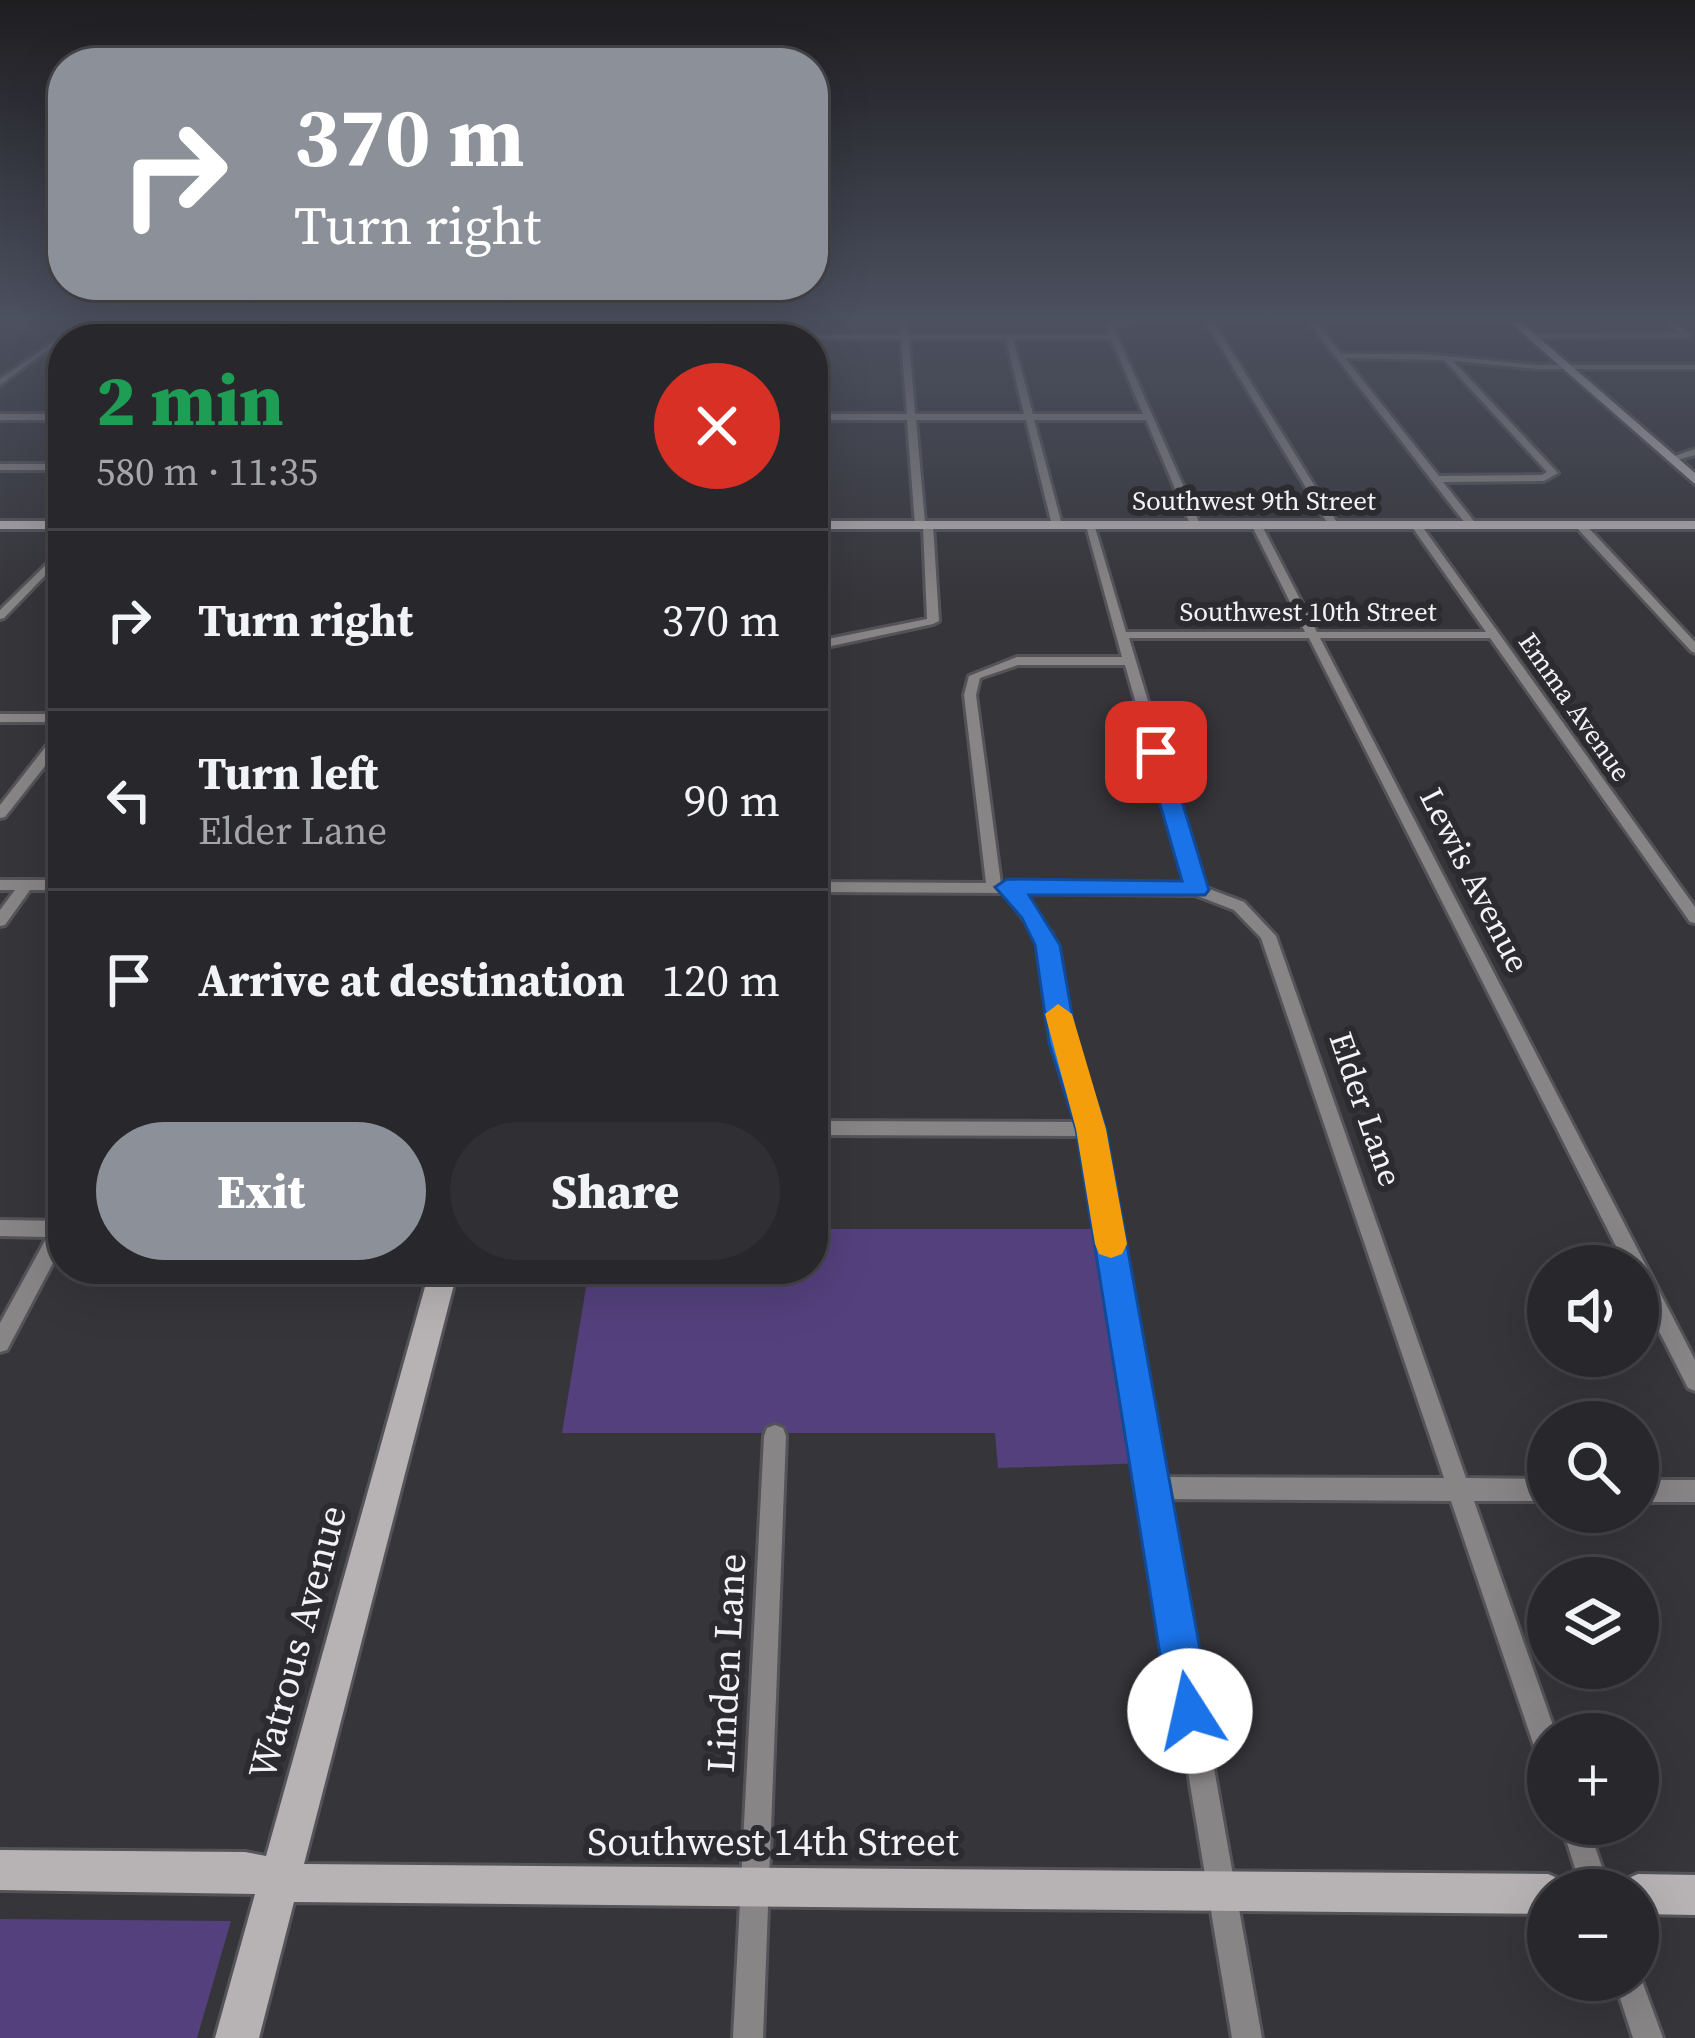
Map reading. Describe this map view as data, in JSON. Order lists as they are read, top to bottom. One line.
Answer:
{"streets":{"main road":["Southwest 9th Street","Watrous Avenue","Southwest 14th Street"],"street":["Southwest 10th Street","Emma Avenue","Lewis Avenue","Elder Lane","Linden Lane"]},"crossings":[["Southwest 9th Street","Emma Avenue"],["Southwest 9th Street","Lewis Avenue"],["Southwest 10th Street","Emma Avenue"],["Southwest 10th Street","Lewis Avenue"],["Watrous Avenue","Southwest 14th Street"],["Linden Lane","Southwest 14th Street"]],"page":{"turn":["370 m","Turn right"],"heading":["2 min","580 m · 11:35"],"list":[{"name":"Turn right","value":"370 m"},{"name":"Turn left","note":"Elder Lane","value":"90 m"},{"name":"Arrive at destination","value":"120 m"}],"buttons":["Exit","Share"],"map_buttons":["+","−"]}}
